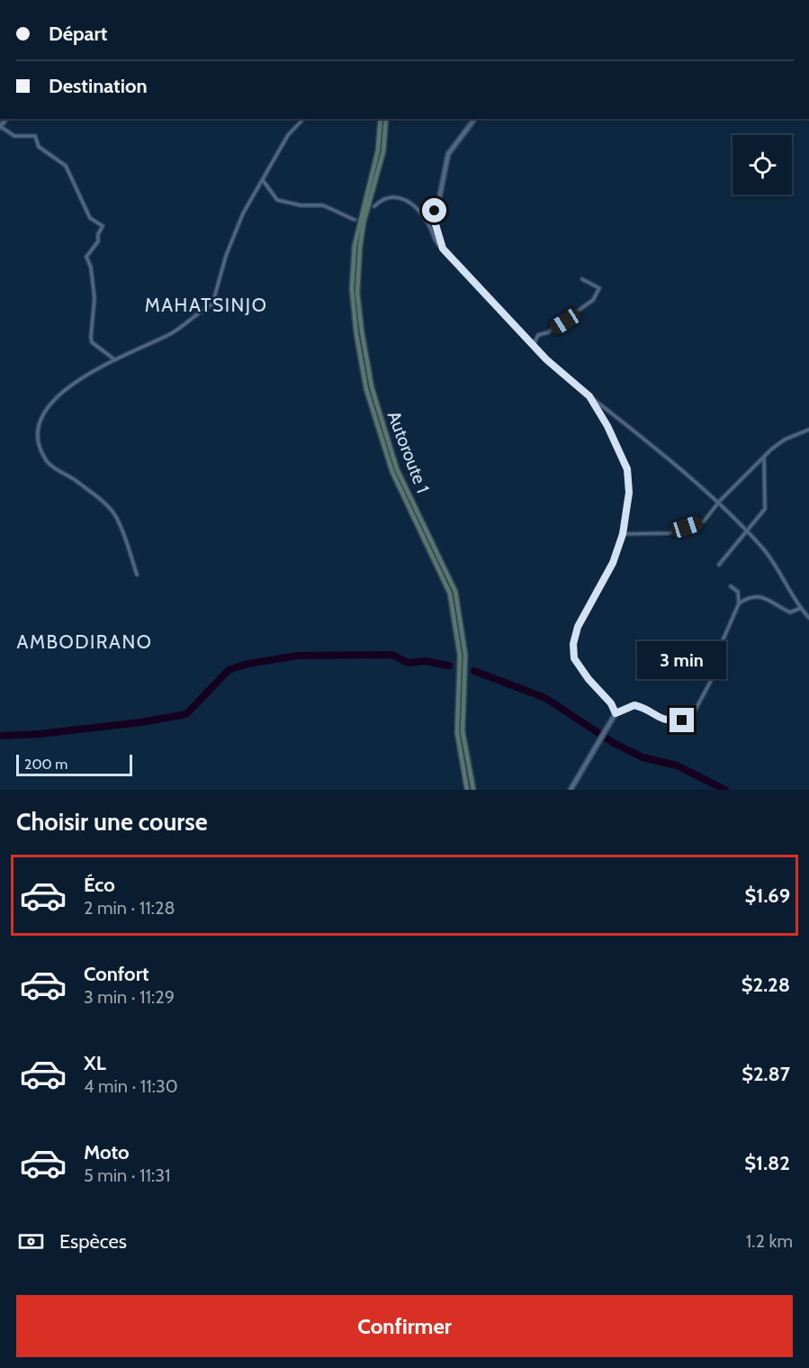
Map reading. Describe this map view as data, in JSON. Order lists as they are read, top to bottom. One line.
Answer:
{"streets":{"main road":["Autoroute 1"]},"districts":["MAHATSINJO","AMBODIRANO"],"scale_bar":"200 m","page":{"banner":["Départ","Destination"],"bubble":"3 min","scale":"200 m","heading":"Choisir une course","list":[{"name":"Éco","note":"2 min · 11:28","value":"$1.69"},{"name":"Confort","note":"3 min · 11:29","value":"$2.28"},{"name":"XL","note":"4 min · 11:30","value":"$2.87"},{"name":"Moto","note":"5 min · 11:31","value":"$1.82"}],"pay":["Espèces","1.2 km"],"buttons":"Confirmer"}}
